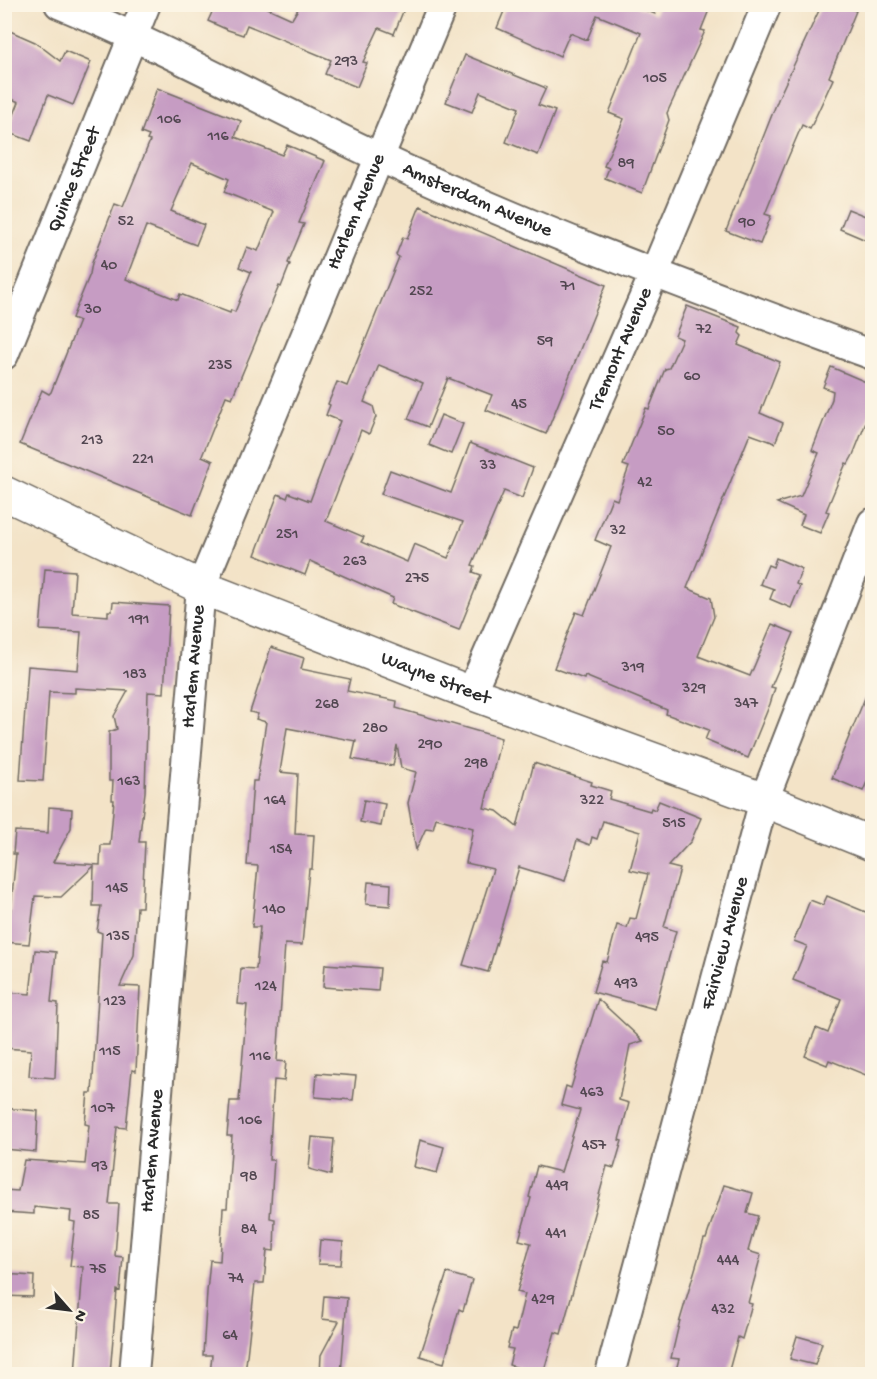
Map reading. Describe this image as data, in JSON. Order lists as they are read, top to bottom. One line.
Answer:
{"streets":{"street":["Quince Street","Amsterdam Avenue","Harlem Avenue","Tremont Avenue","Wayne Street","Fairview Avenue"]},"crossings":[["Quince Street","Amsterdam Avenue"],["Amsterdam Avenue","Harlem Avenue"],["Amsterdam Avenue","Tremont Avenue"],["Harlem Avenue","Wayne Street"],["Tremont Avenue","Wayne Street"],["Wayne Street","Fairview Avenue"]],"house_numbers":["293","105","106","116","89","52","90","40","71","252","30","72","59","235","60","45","50","213","221","33","42","32","251","263","275","191","319","183","329","347","268","280","290","298","163","164","322","515","154","145","140","135","495","493","124","123","115","116","463","107","106","457","93","98","449","85","84","441","444","75","74","429","432","64"],"north":"bottom right"}
